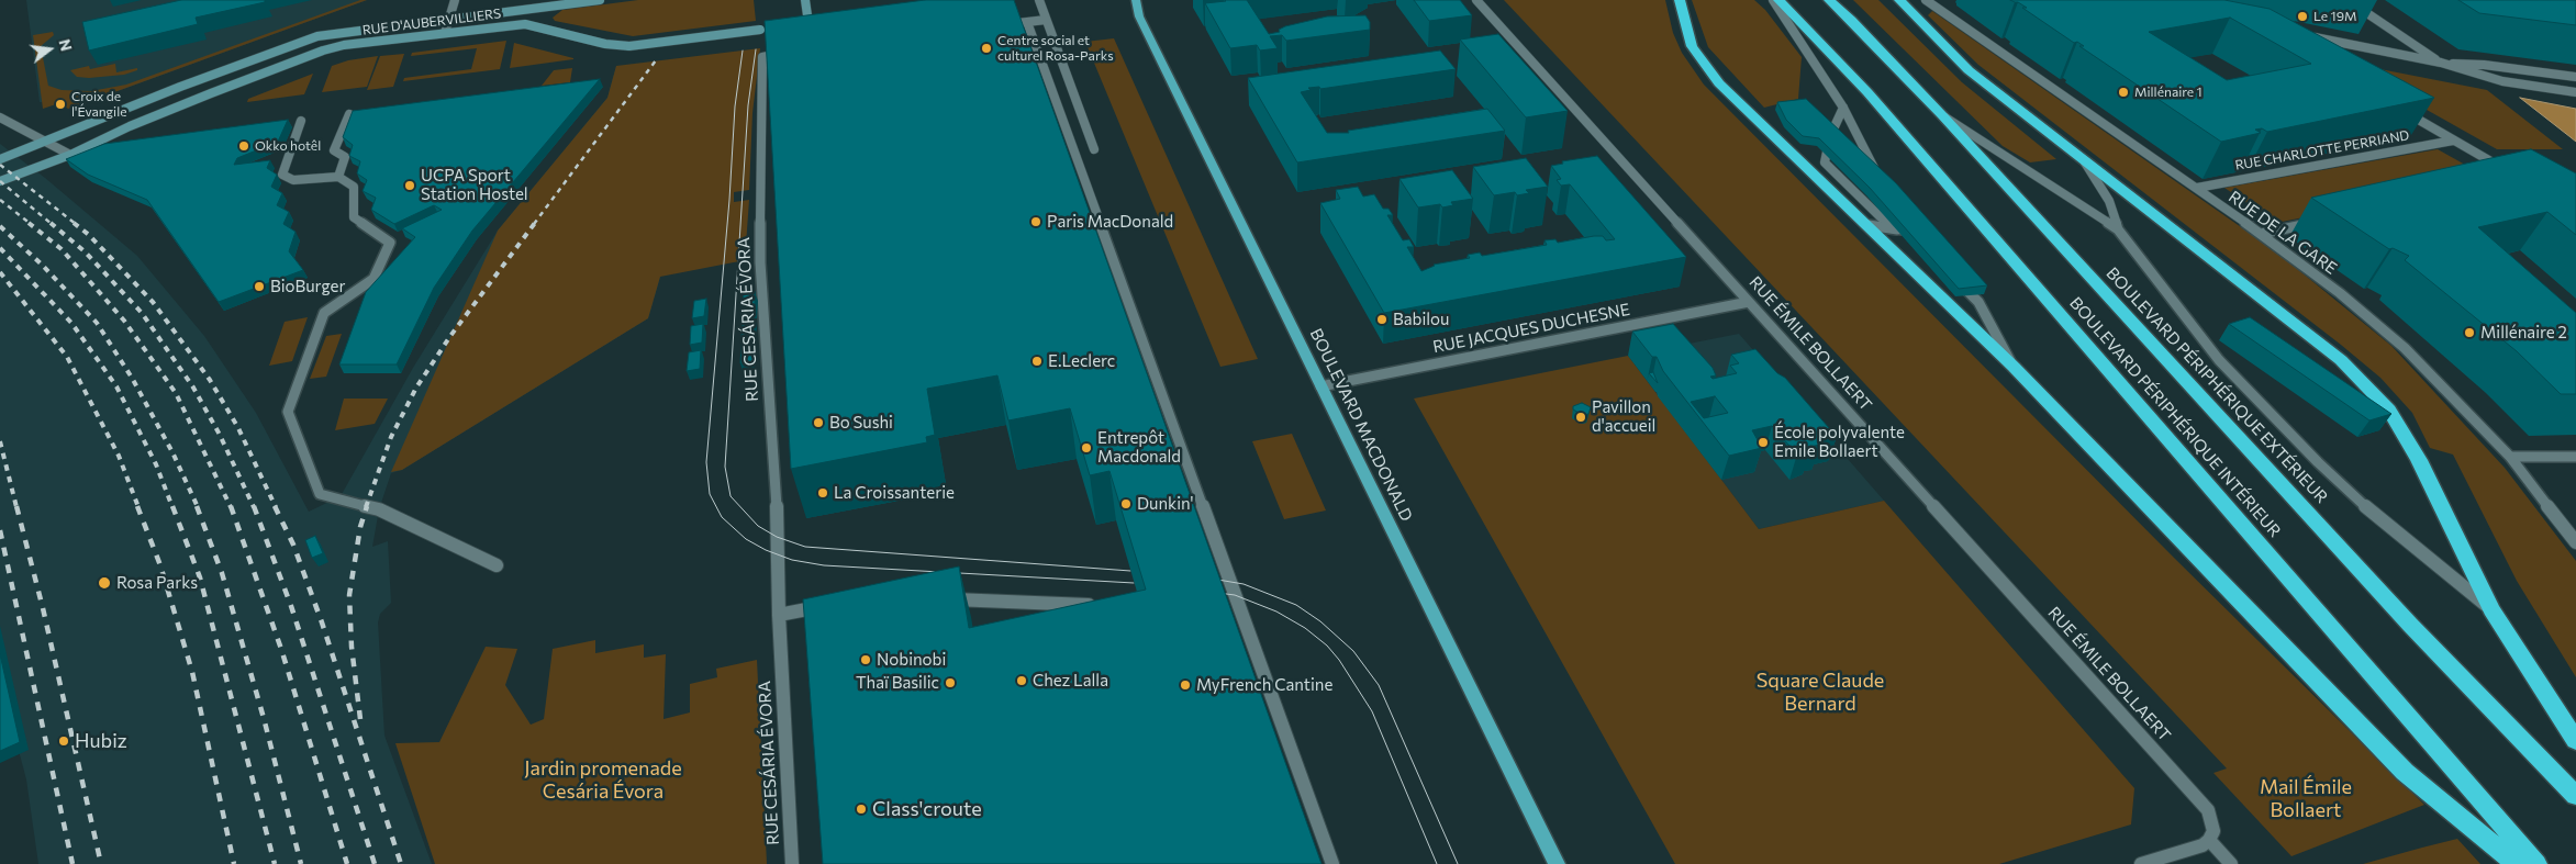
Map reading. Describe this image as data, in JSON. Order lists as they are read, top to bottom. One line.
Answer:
{"streets":{"highway":["BOULEVARD PÉRIPHÉRIQUE EXTÉRIEUR","BOULEVARD PÉRIPHÉRIQUE INTÉRIEUR"],"main road":["RUE D'AUBERVILLIERS","BOULEVARD MACDONALD"],"street":["RUE CHARLOTTE PERRIAND","RUE DE LA GARE","RUE CESÁRIA ÉVORA","RUE JACQUES DUCHESNE","RUE ÉMILE BOLLAERT"]},"crossings":[["RUE CHARLOTTE PERRIAND","RUE DE LA GARE"],["RUE JACQUES DUCHESNE","RUE ÉMILE BOLLAERT"],["RUE JACQUES DUCHESNE","BOULEVARD MACDONALD"]],"parks":["Square Claude Bernard","Jardin promenade Cesária Évora","Mail Émile Bollaert"],"places":["Le 19M","Centre social et culturel Rosa-Parks","Millénaire 1","Croix de l'Évangile","Okko hotêl","UCPA Sport Station Hostel","Paris MacDonald","BioBurger","Babilou","Millénaire 2","E.Leclerc","Pavillon d'accueil","Bo Sushi","École polyvalente Emile Bollaert","Entrepôt Macdonald","La Croissanterie","Dunkin'","Rosa Parks","Nobinobi","Chez Lalla","Thaï Basilic","MyFrench Cantine","Hubiz","Class'croute"],"north":"right"}
